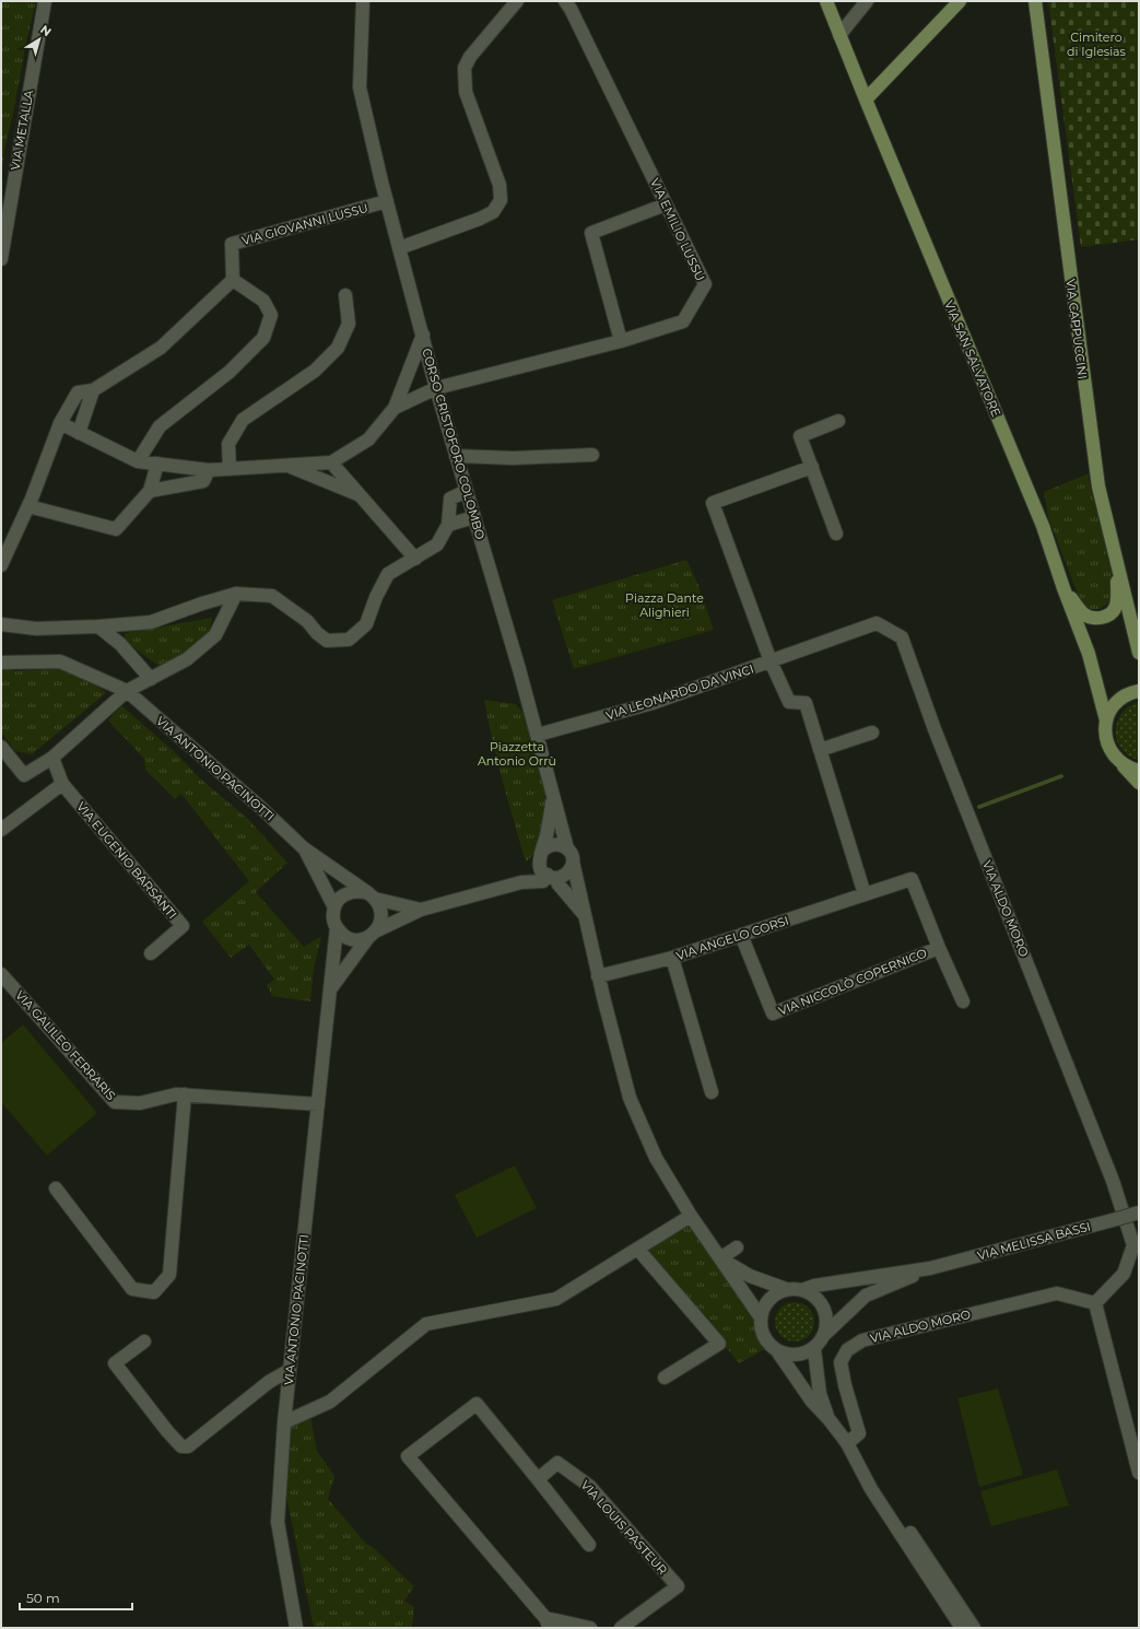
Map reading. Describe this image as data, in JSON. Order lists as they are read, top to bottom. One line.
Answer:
{"streets":{"main road":["VIA CAPPUCCINI","VIA SAN SALVATORE"],"street":["VIA METALLA","VIA GIOVANNI LUSSU","VIA EMILIO LUSSU","CORSO CRISTOFORO COLOMBO","VIA LEONARDO DA VINCI","VIA ANTONIO PACINOTTI","VIA EUGENIO BARSANTI","VIA ALDO MORO","VIA ANGELO CORSI","VIA NICCOLÒ COPERNICO","VIA GALILEO FERRARIS","VIA MELISSA BASSI","VIA LOUIS PASTEUR"]},"crossings":[["VIA GIOVANNI LUSSU","CORSO CRISTOFORO COLOMBO"],["VIA EMILIO LUSSU","CORSO CRISTOFORO COLOMBO"],["CORSO CRISTOFORO COLOMBO","VIA LEONARDO DA VINCI"],["VIA LEONARDO DA VINCI","VIA ALDO MORO"],["VIA ANTONIO PACINOTTI","VIA GALILEO FERRARIS"],["VIA ANGELO CORSI","VIA NICCOLÒ COPERNICO"]],"parks":["Cimitero di Iglesias","Piazza Dante Alighieri","Piazzetta Antonio Orrù"],"scale_bar":"50 m","north":"top right"}
